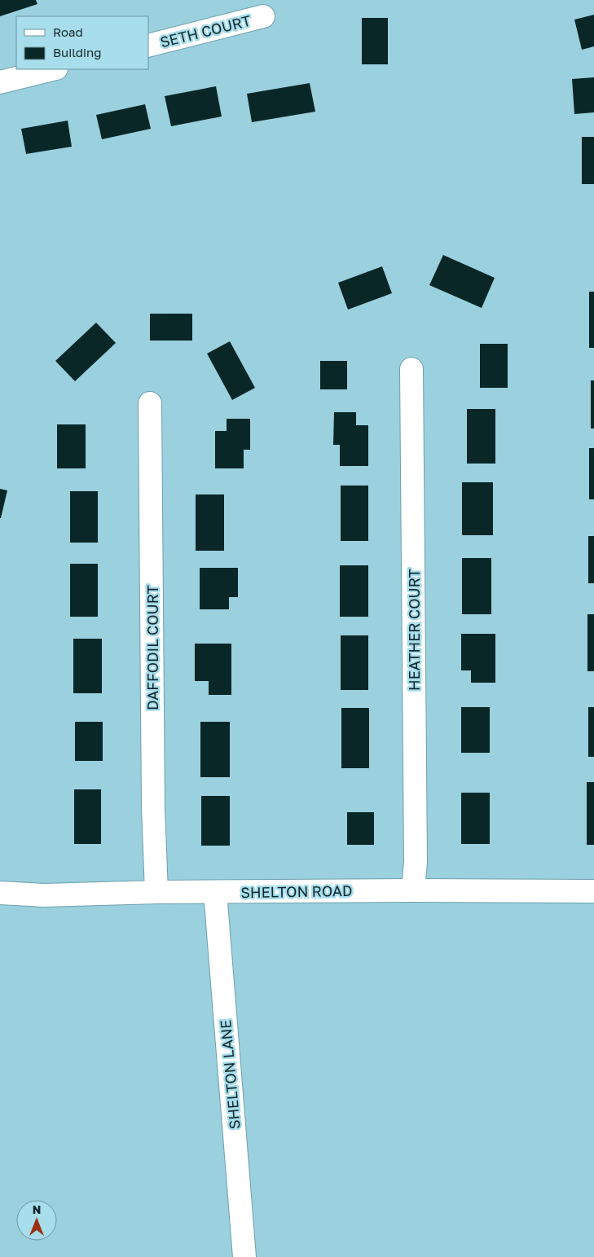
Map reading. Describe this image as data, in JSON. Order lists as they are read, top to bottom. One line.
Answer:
{"streets":{"street":["SETH COURT","HEATHER COURT","DAFFODIL COURT","SHELTON ROAD","SHELTON LANE"]},"crossings":[["HEATHER COURT","SHELTON ROAD"],["DAFFODIL COURT","SHELTON ROAD"],["SHELTON ROAD","SHELTON LANE"]],"legend":["Road","Building"],"north":"top"}
